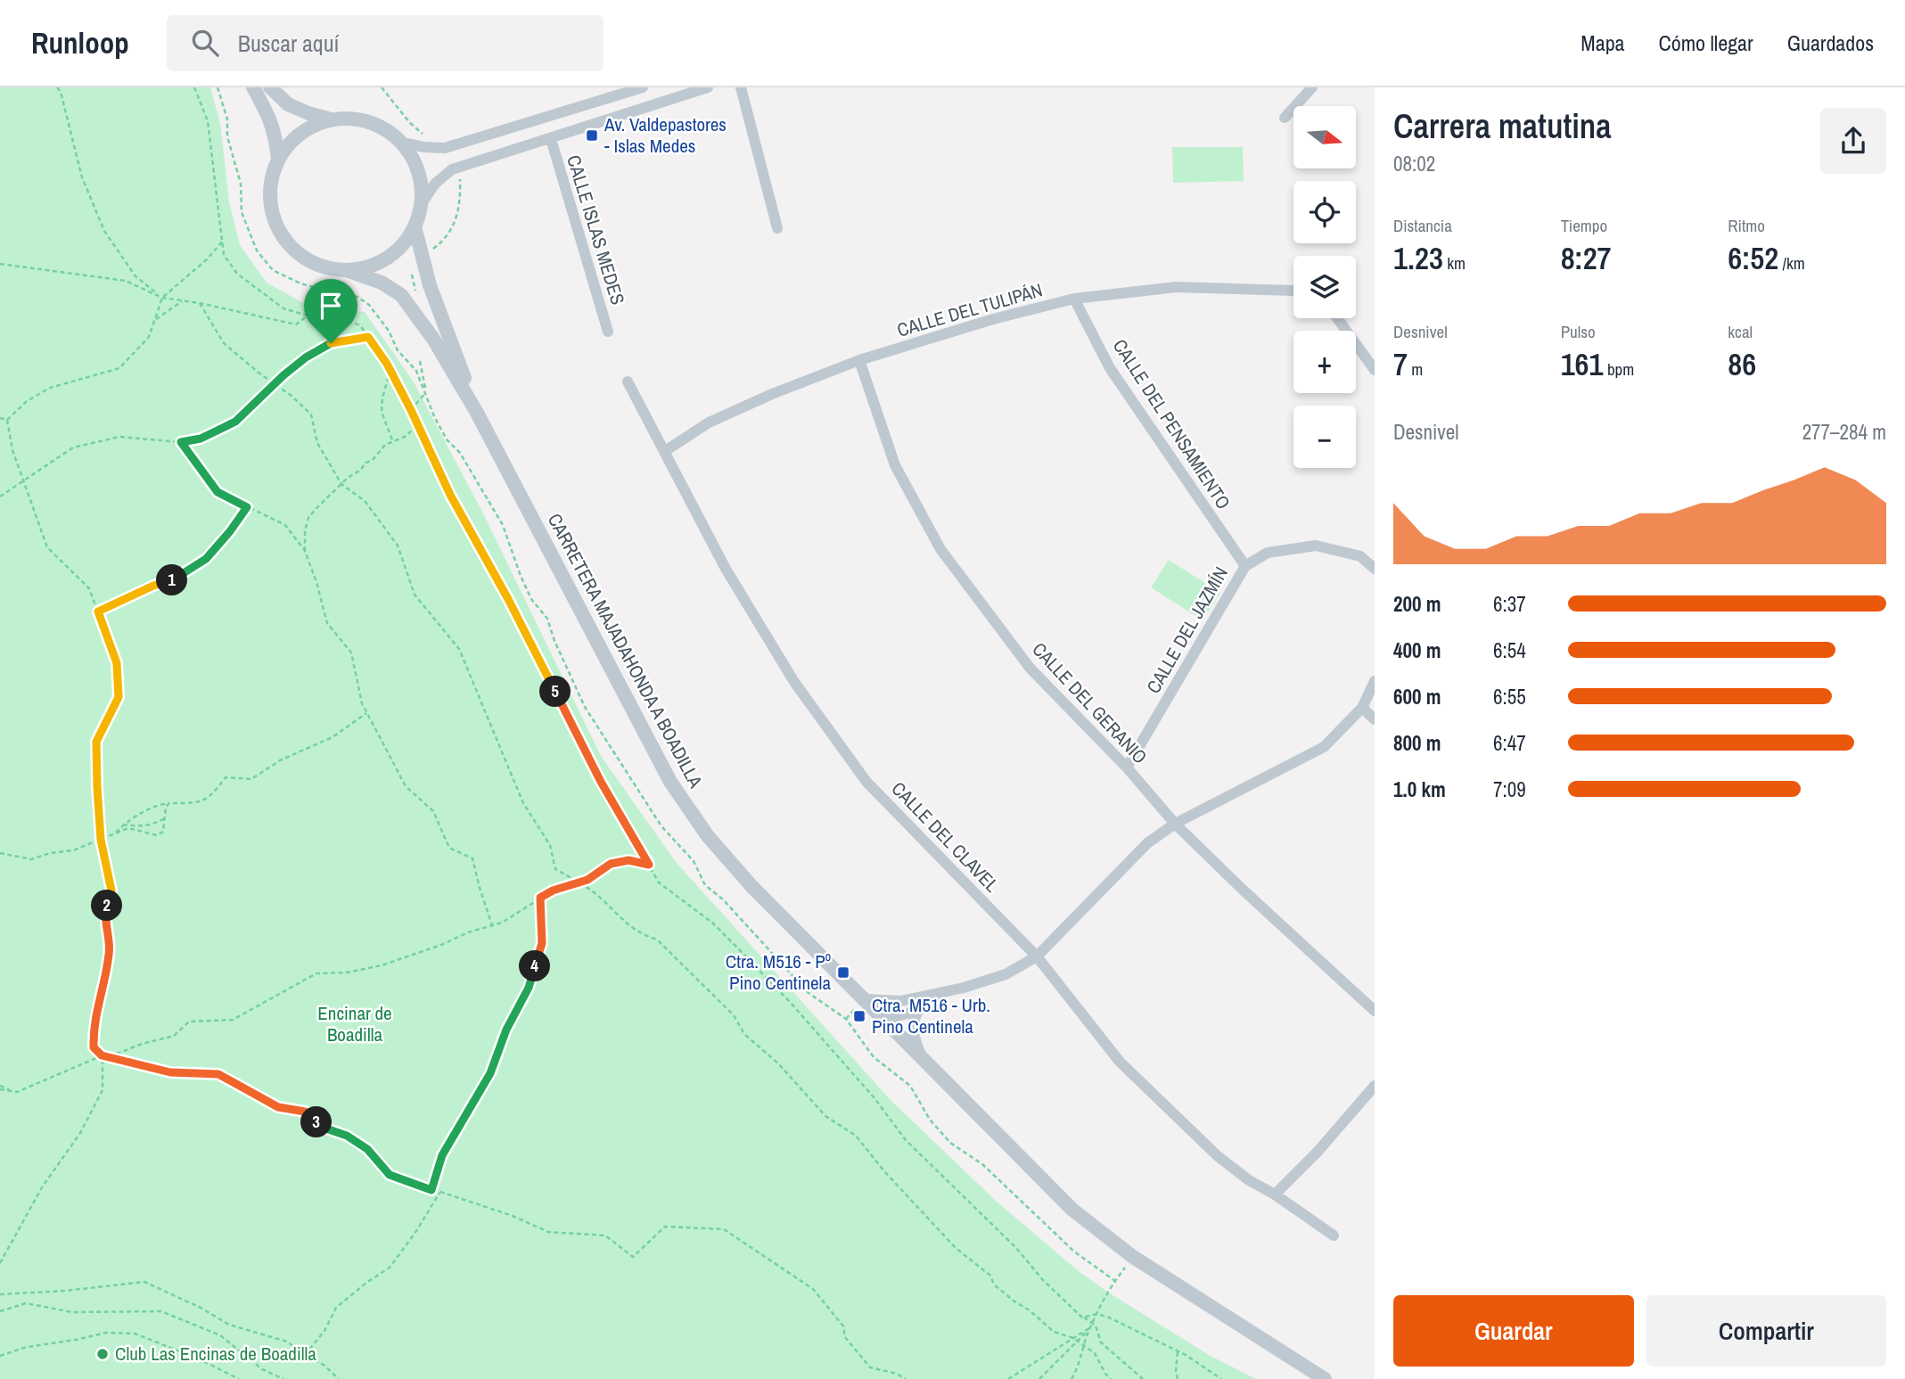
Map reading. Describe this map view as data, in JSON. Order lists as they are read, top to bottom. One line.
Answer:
{"streets":{"street":["CALLE ISLAS MEDES","CALLE DEL TULIPÁN","CALLE DEL PENSAMIENTO","CALLE DEL JAZMÍN","CARRETERA MAJADAHONDA A BOADILLA","CALLE DEL GERANIO","CALLE DEL CLAVEL"]},"crossings":[["CALLE DEL TULIPÁN","CALLE DEL PENSAMIENTO"],["CALLE DEL TULIPÁN","CALLE DEL GERANIO"],["CALLE DEL TULIPÁN","CALLE DEL CLAVEL"],["CALLE DEL PENSAMIENTO","CALLE DEL JAZMÍN"],["CALLE DEL JAZMÍN","CALLE DEL GERANIO"]],"parks":["Encinar de Boadilla"],"places":{"transit":["Av. Valdepastores - Islas Medes","Ctra. M516 - Pº Pino Centinela","Ctra. M516 - Urb. Pino Centinela"],"other":["Club Las Encinas de Boadilla"]},"north":"right","page":{"header":"Runloop","search":"Buscar aquí","nav":["Mapa","Cómo llegar","Guardados"],"heading":["Carrera matutina","08:02"],"map_buttons":["+","−"],"stats":[["Distancia","1.23 km"],["Tiempo","8:27"],["Ritmo","6:52 /km"],["Desnivel","7 m"],["Pulso","161 bpm"],["kcal","86"]],"chart":["Desnivel","277–284 m"],"pins":["1","5","2","4","3"],"list":[{"name":"200 m","note":"6:37"},{"name":"400 m","note":"6:54"},{"name":"600 m","note":"6:55"},{"name":"800 m","note":"6:47"},{"name":"1.0 km","note":"7:09"}],"buttons":["Guardar","Compartir"]}}
